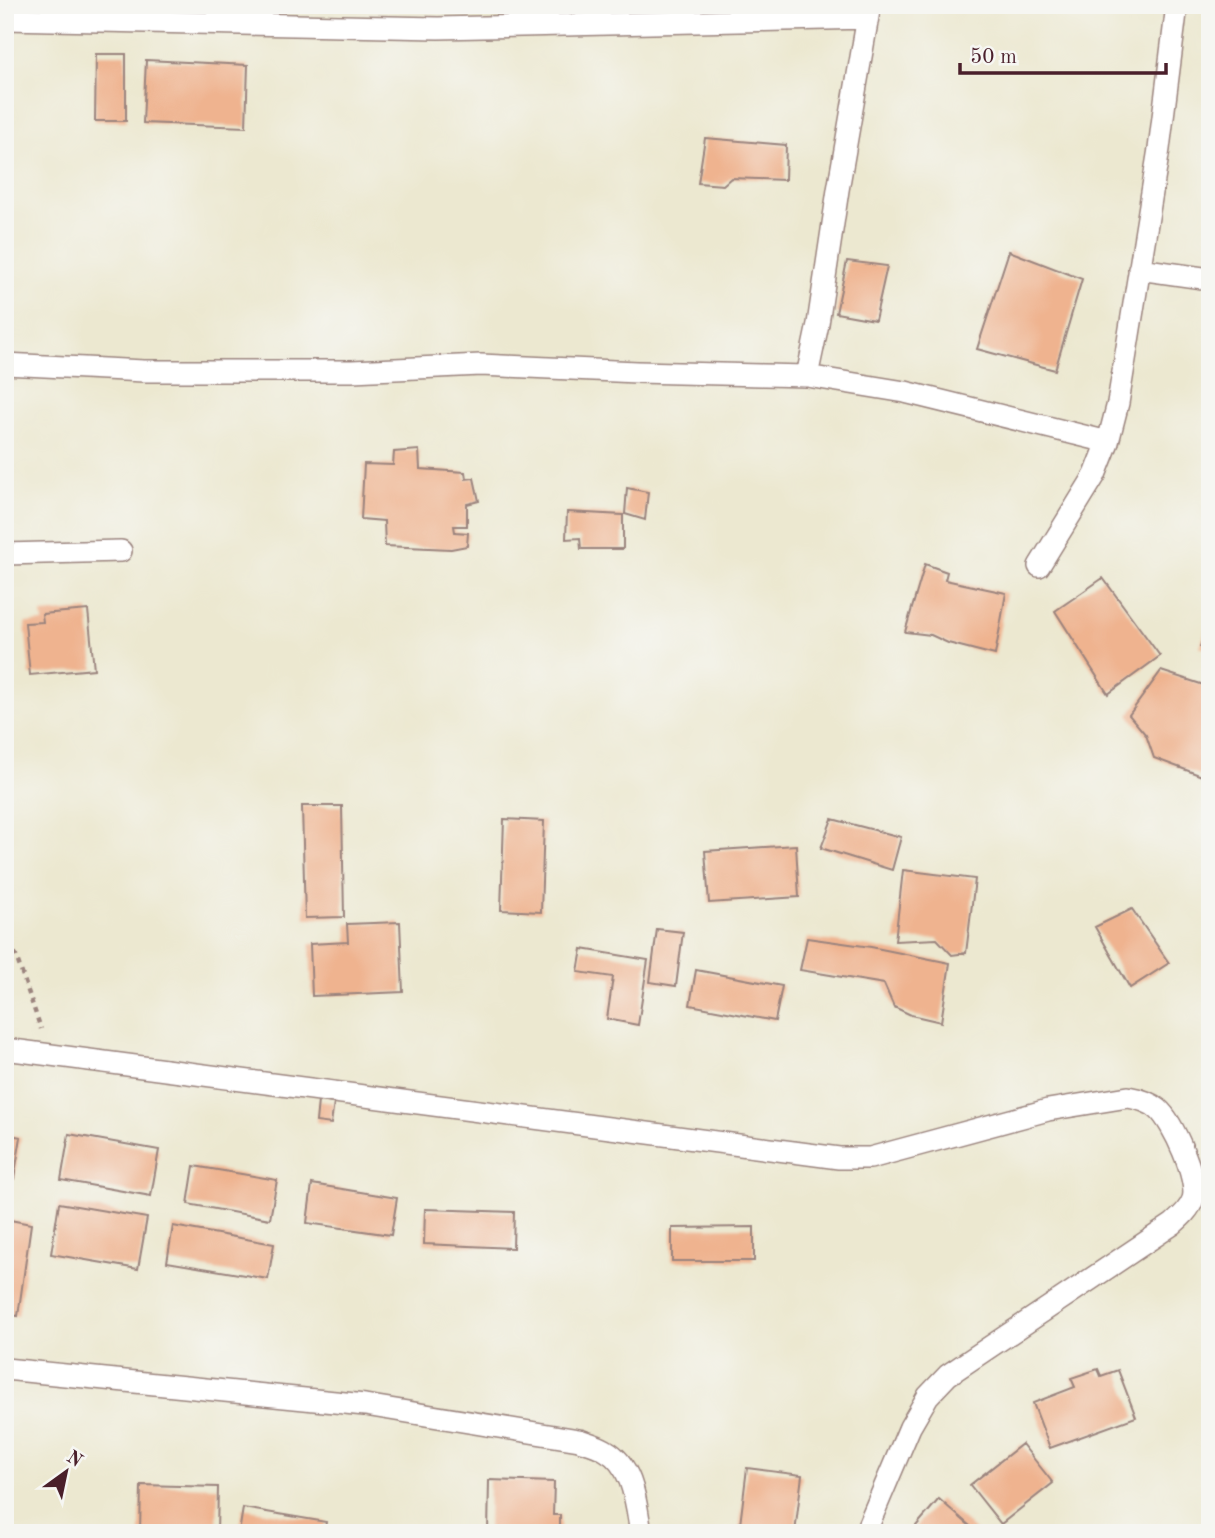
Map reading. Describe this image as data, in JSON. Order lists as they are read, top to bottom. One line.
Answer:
{"scale_bar":"50 m","north":"top right"}
